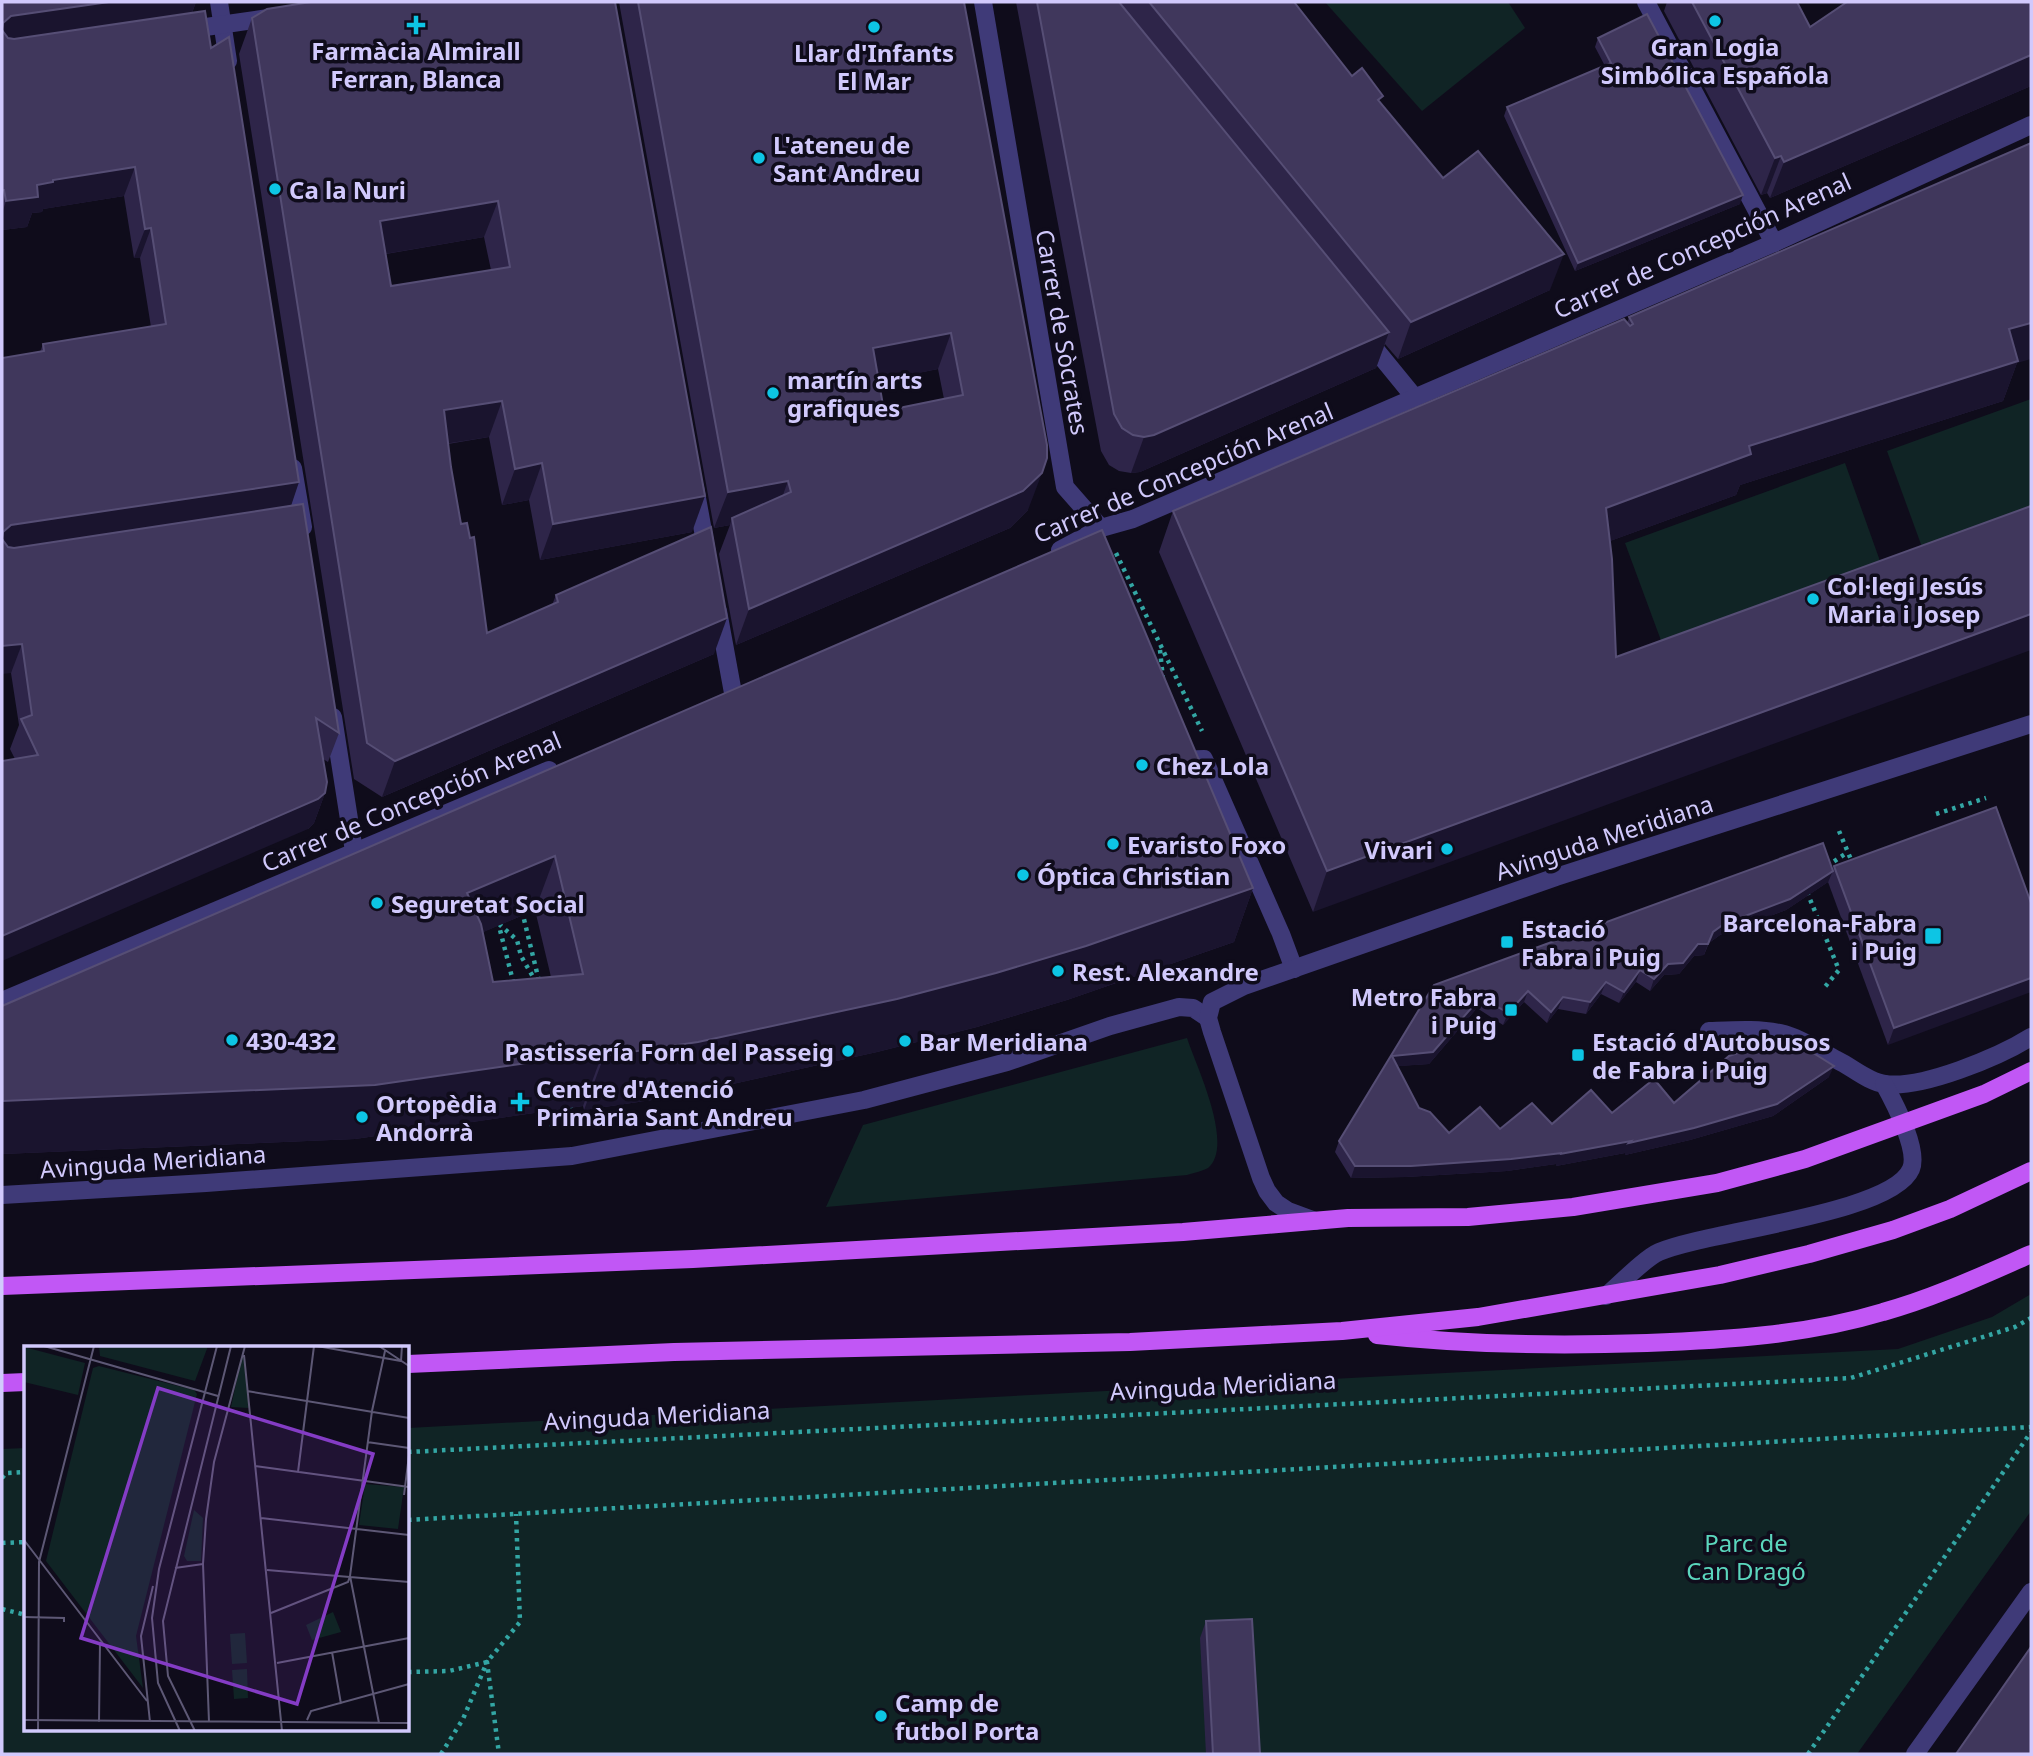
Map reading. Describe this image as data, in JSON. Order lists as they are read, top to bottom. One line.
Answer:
{"streets":{"main road":["Avinguda Meridiana"],"street":["Carrer de Concepción Arenal","Carrer de Sòcrates"]},"crossings":[["Carrer de Concepción Arenal","Carrer de Sòcrates"]],"parks":["Parc de Can Dragó"],"places":{"other":["Gran Logia Simbólica Española","Llar d'Infants El Mar","L'ateneu de Sant Andreu","Ca la Nuri","martín arts grafiques","Col·legi Jesús Maria i Josep","Chez Lola","Evaristo Foxo","Vivari","Óptica Christian","Seguretat Social","Rest. Alexandre","430-432","Bar Meridiana","Pastissería Forn del Passeig","Ortopèdia Andorrà","Camp de futbol Porta"],"health":["Farmàcia Almirall Ferran, Blanca","Centre d'Atenció Primària Sant Andreu"],"transit":["Barcelona-Fabra i Puig","Estació Fabra i Puig","Metro Fabra i Puig","Estació d'Autobusos de Fabra i Puig"]}}
